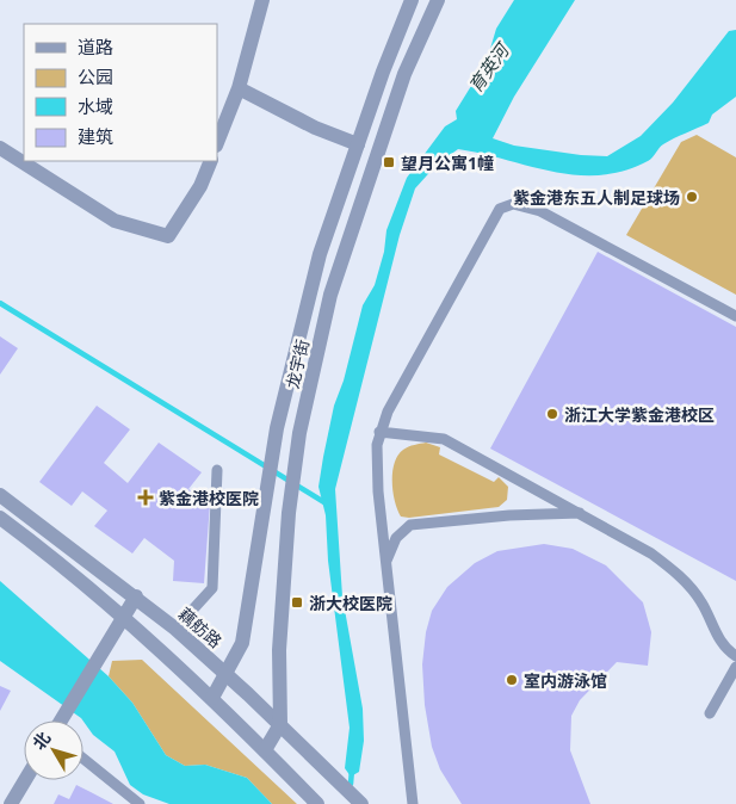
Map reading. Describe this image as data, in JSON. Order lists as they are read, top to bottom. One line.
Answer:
{"streets":{"street":["龙宇街","藕舫路"]},"crossings":[["龙宇街","藕舫路"]],"water":["育英河"],"places":{"transit":["望月公寓1幢","浙大校医院"],"other":["紫金港东五人制足球场","浙江大学紫金港校区","室内游泳馆"],"health":["紫金港校医院"]},"legend":["道路","公园","水域","建筑"],"north":"top left"}
